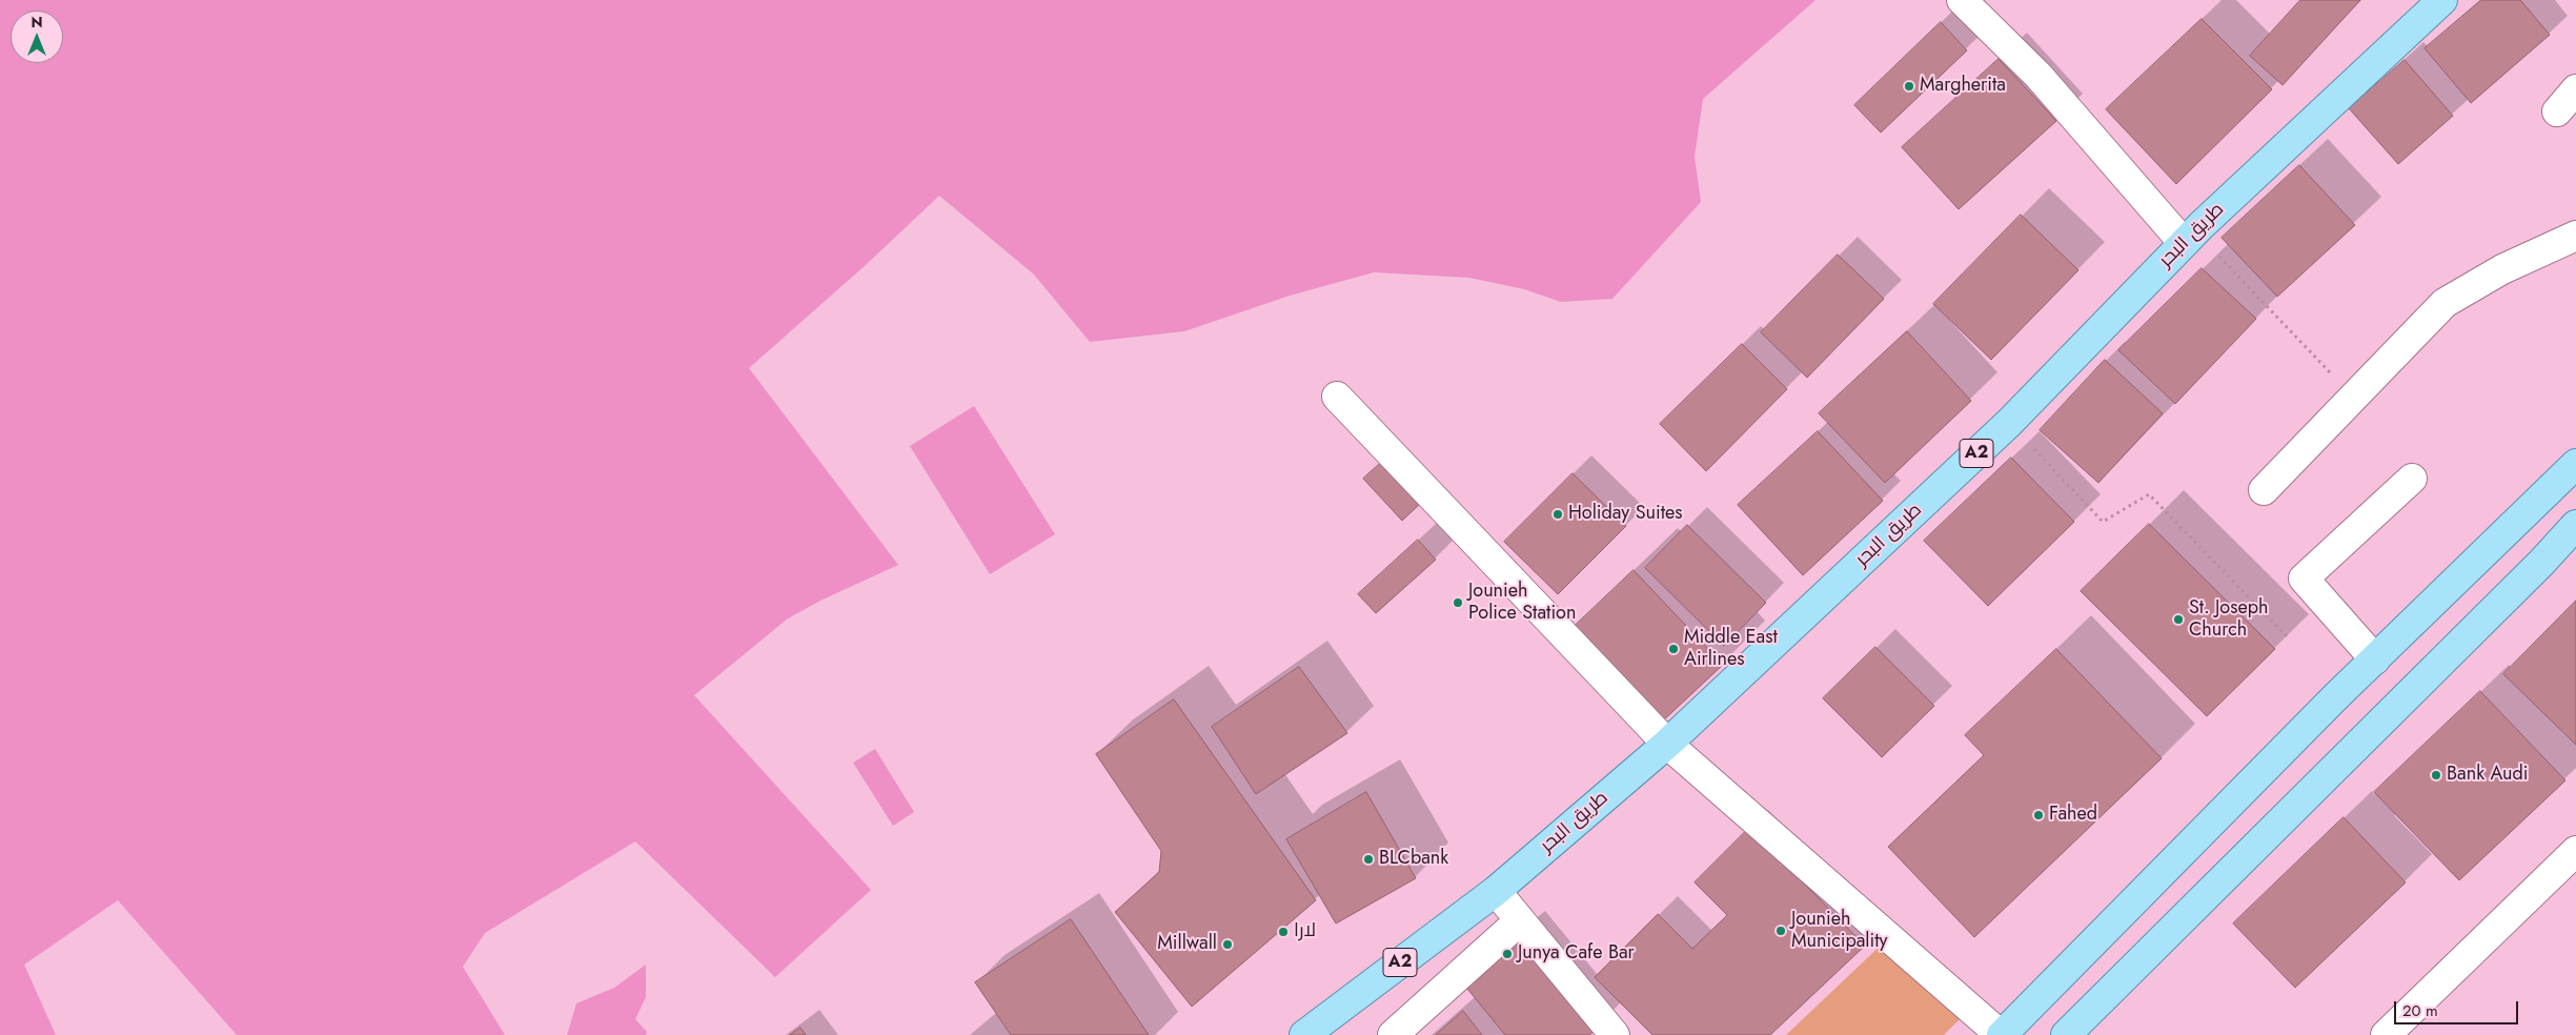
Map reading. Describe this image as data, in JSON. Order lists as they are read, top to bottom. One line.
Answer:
{"streets":{"main road":["طريق البحر","A2"]},"places":["Margherita","Holiday Suites","Jounieh Police Station","St. Joseph Church","Middle East Airlines","Bank Audi","Fahed","BLCbank","Jounieh Municipality","لارا","Millwall","Junya Cafe Bar"],"scale_bar":"20 m","north":"top"}
